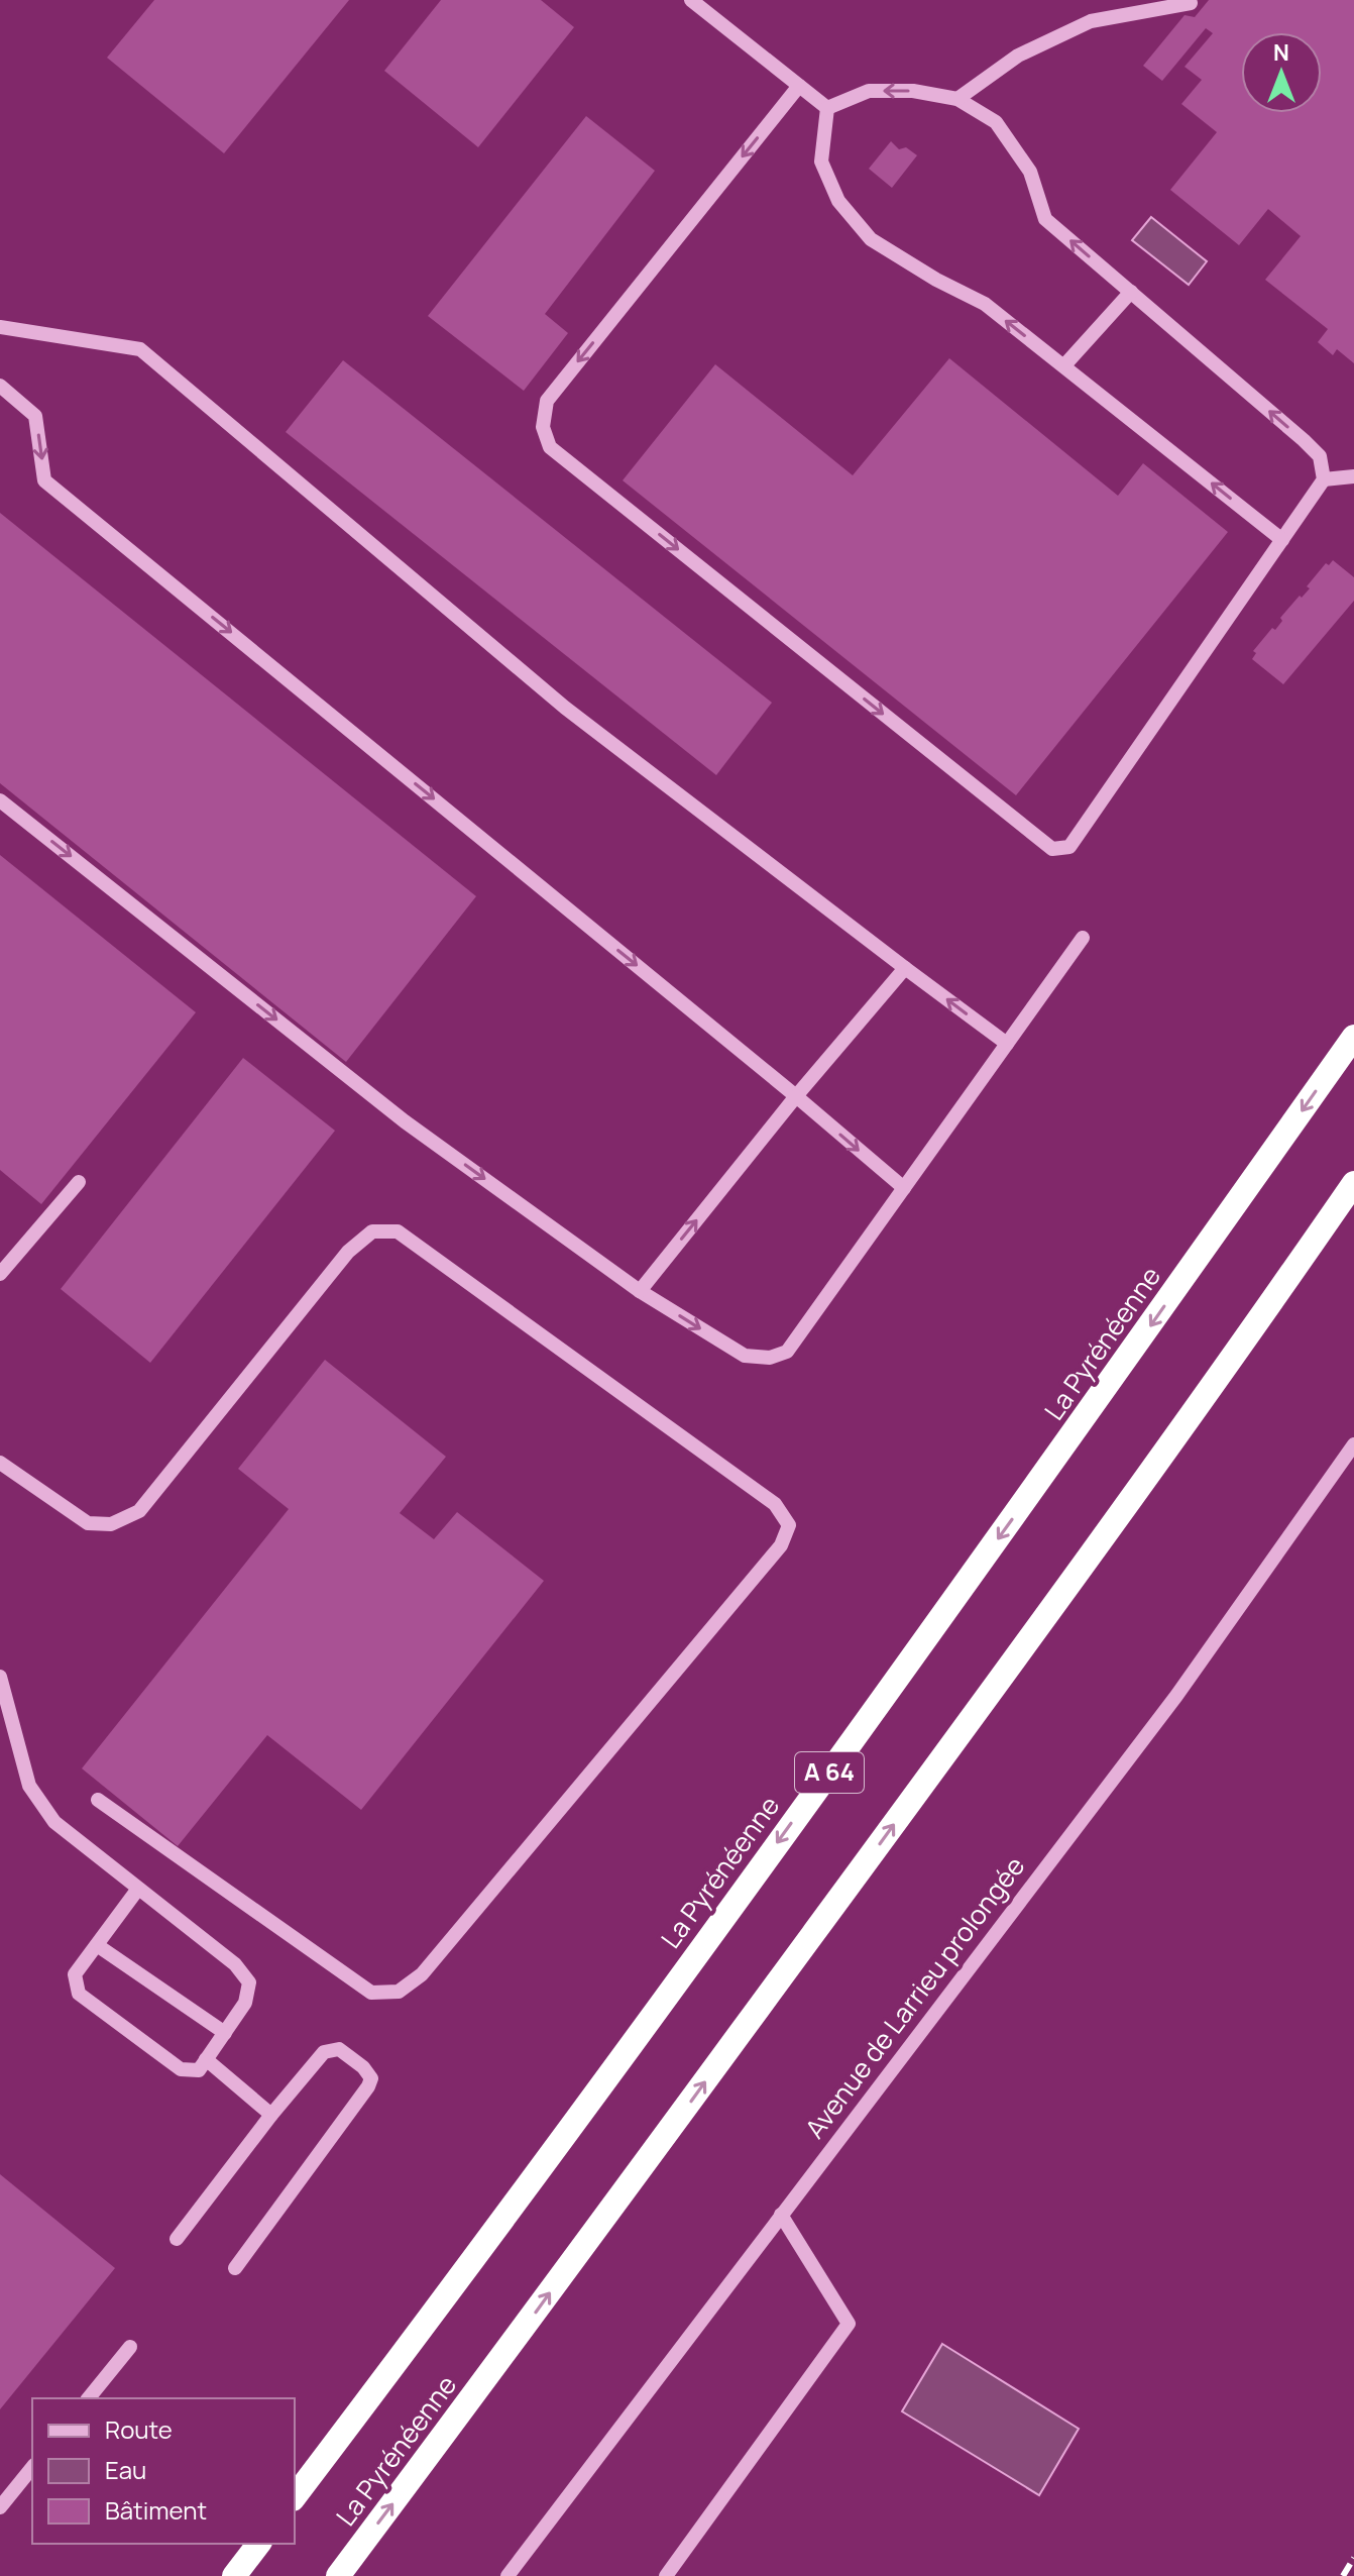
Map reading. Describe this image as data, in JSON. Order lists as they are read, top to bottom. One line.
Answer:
{"streets":{"highway":["La Pyrénéenne","A 64"],"street":["Avenue de Larrieu prolongée"]},"legend":["Route","Eau","Bâtiment"],"north":"top"}
